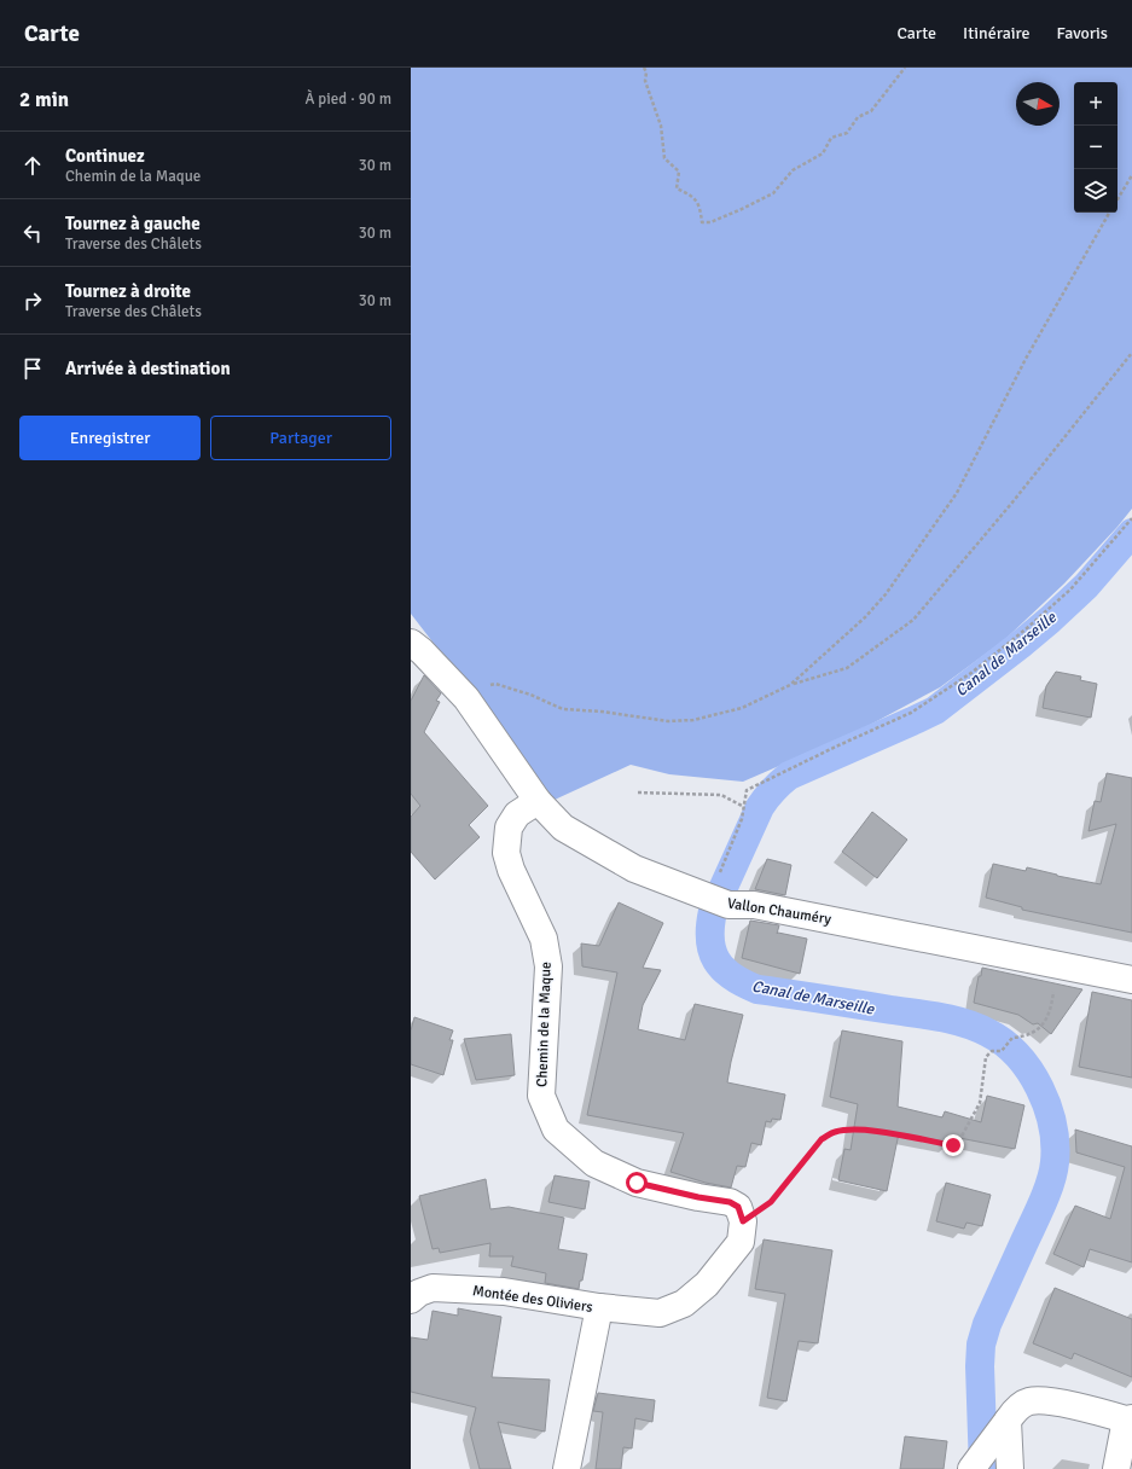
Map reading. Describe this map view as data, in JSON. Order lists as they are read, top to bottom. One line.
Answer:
{"streets":{"street":["Vallon Chauméry","Chemin de la Maque","Montée des Oliviers"]},"crossings":[["Vallon Chauméry","Chemin de la Maque"]],"water":["Canal de Marseille"],"north":"right","page":{"header":"Carte","nav":["Carte","Itinéraire","Favoris"],"heading":["2 min","À pied · 90 m"],"map_buttons":["+","−"],"list":[["Continuez","Chemin de la Maque","30 m"],["Tournez à gauche","Traverse des Châlets","30 m"],["Tournez à droite","Traverse des Châlets","30 m"],"Arrivée à destination"],"buttons":["Enregistrer","Partager"]}}
